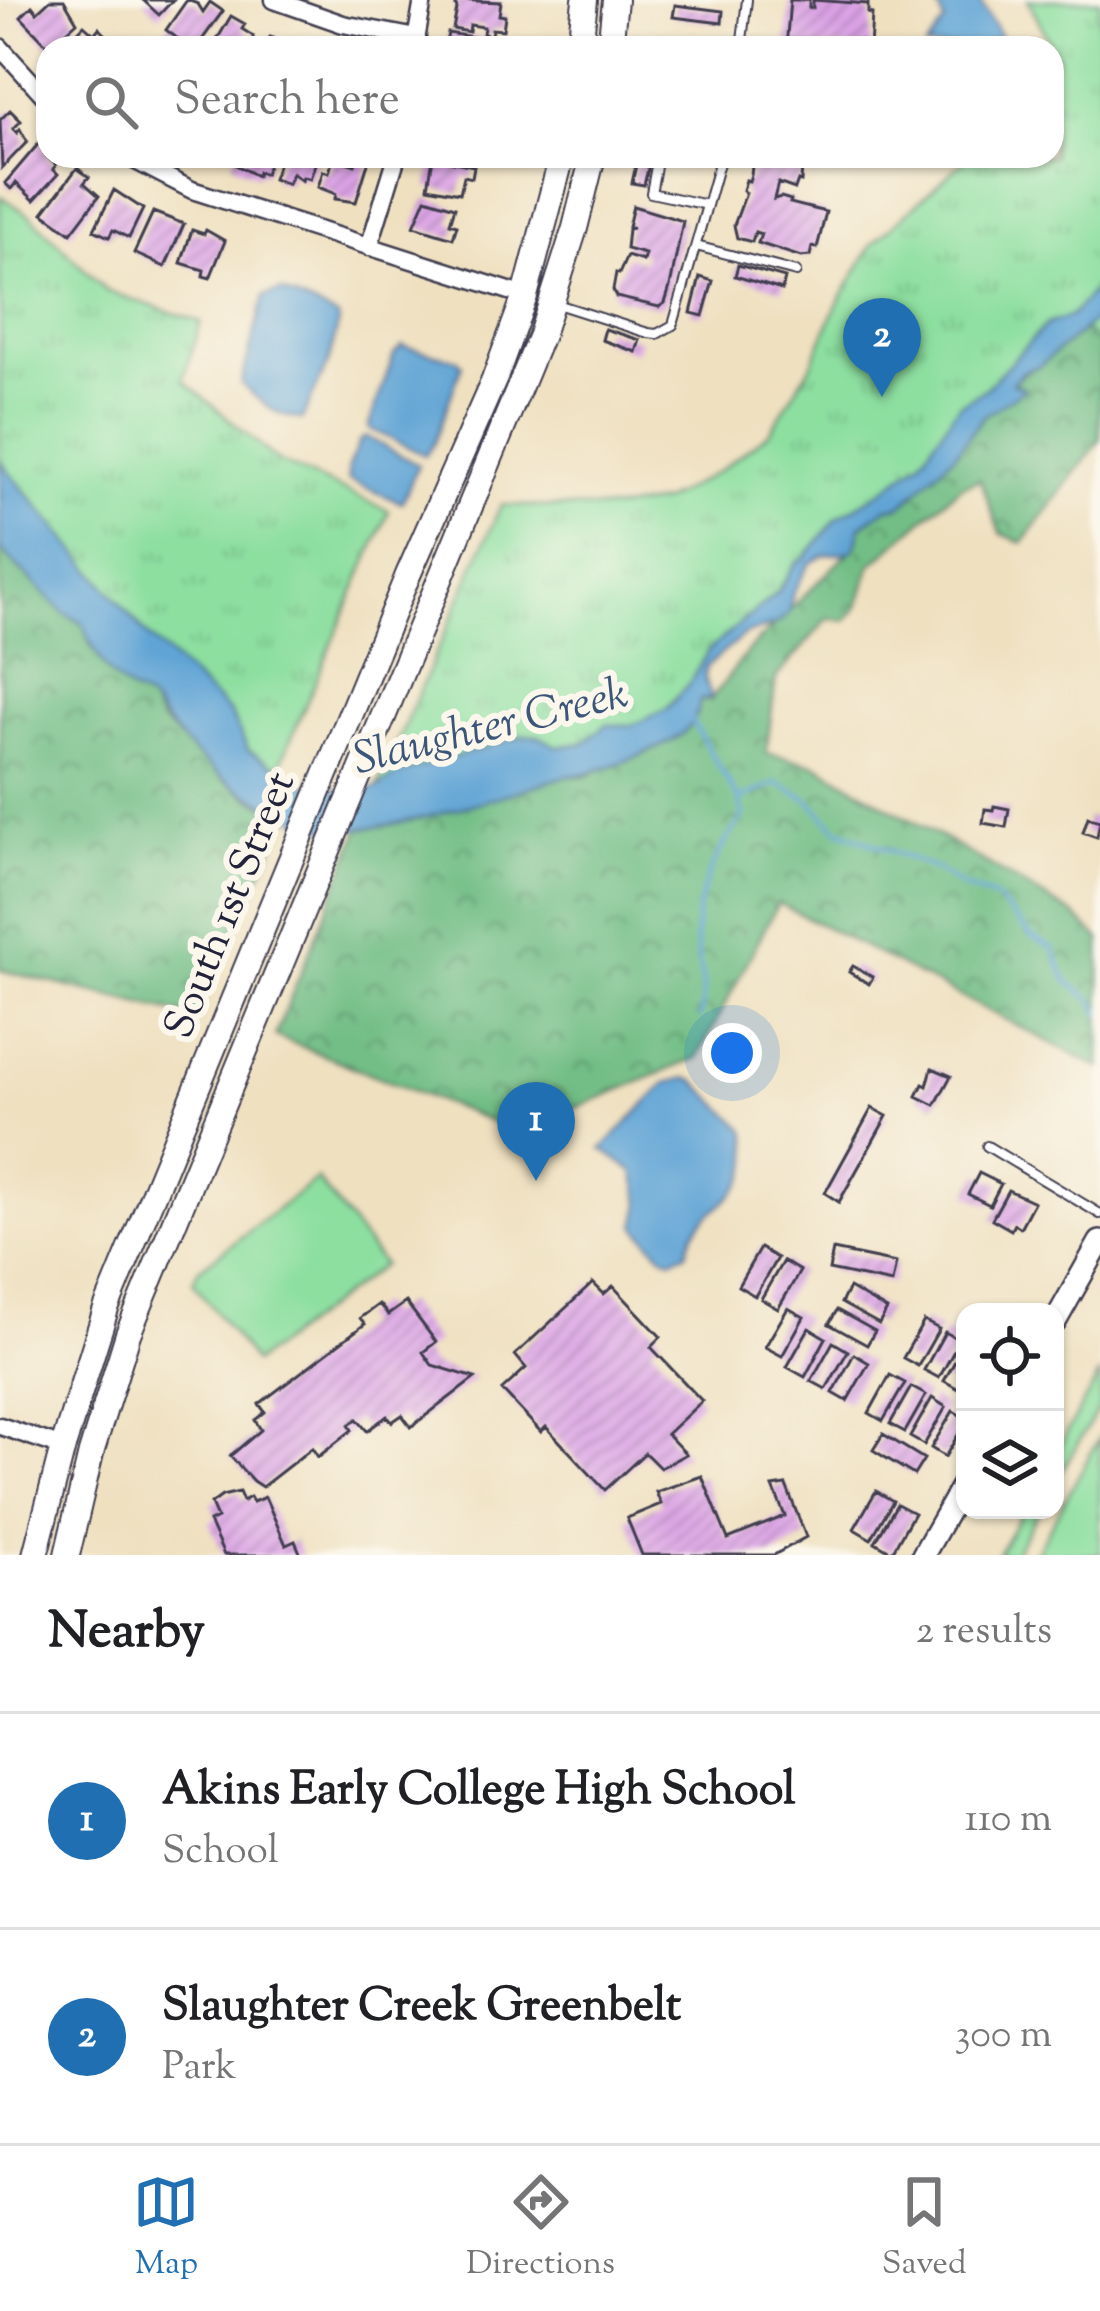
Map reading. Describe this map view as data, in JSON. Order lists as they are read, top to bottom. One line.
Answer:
{"streets":{"main road":["South 1st Street"]},"water":["Slaughter Creek"],"page":{"search":"Search here","pins":["2","1"],"heading":["Nearby","2 results"],"list":[{"mark":"1","name":"Akins Early College High School","note":"School","value":"110 m"},{"mark":"2","name":"Slaughter Creek Greenbelt","note":"Park","value":"300 m"}],"nav":["Map","Directions","Saved"]}}
